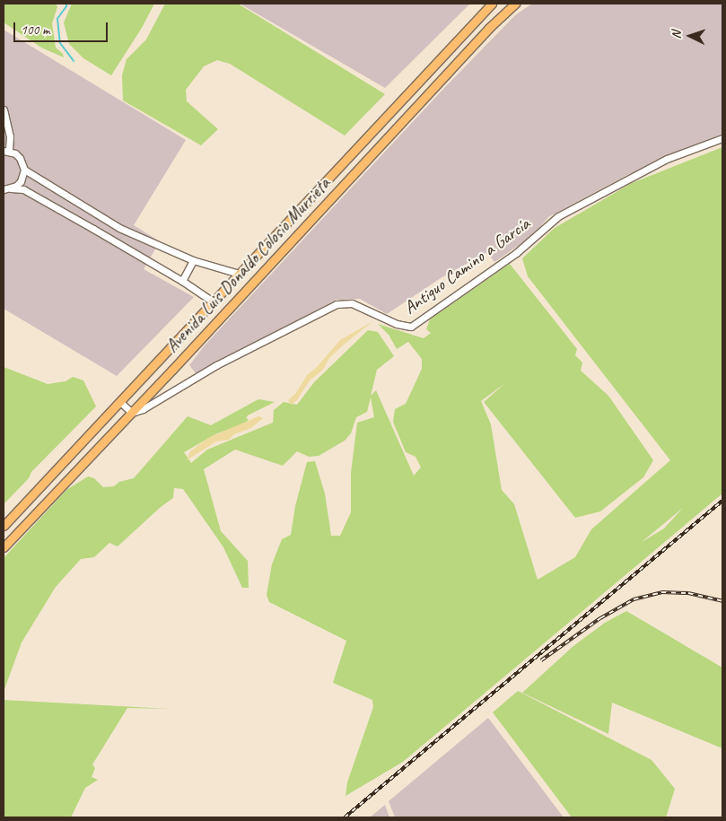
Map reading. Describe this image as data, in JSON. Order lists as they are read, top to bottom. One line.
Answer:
{"streets":{"main road":["Avenida Luis Donaldo Colosio Murrieta"],"street":["Antiguo Camino a García"]},"crossings":[["Avenida Luis Donaldo Colosio Murrieta","Antiguo Camino a García"]],"scale_bar":"100 m","north":"left"}
